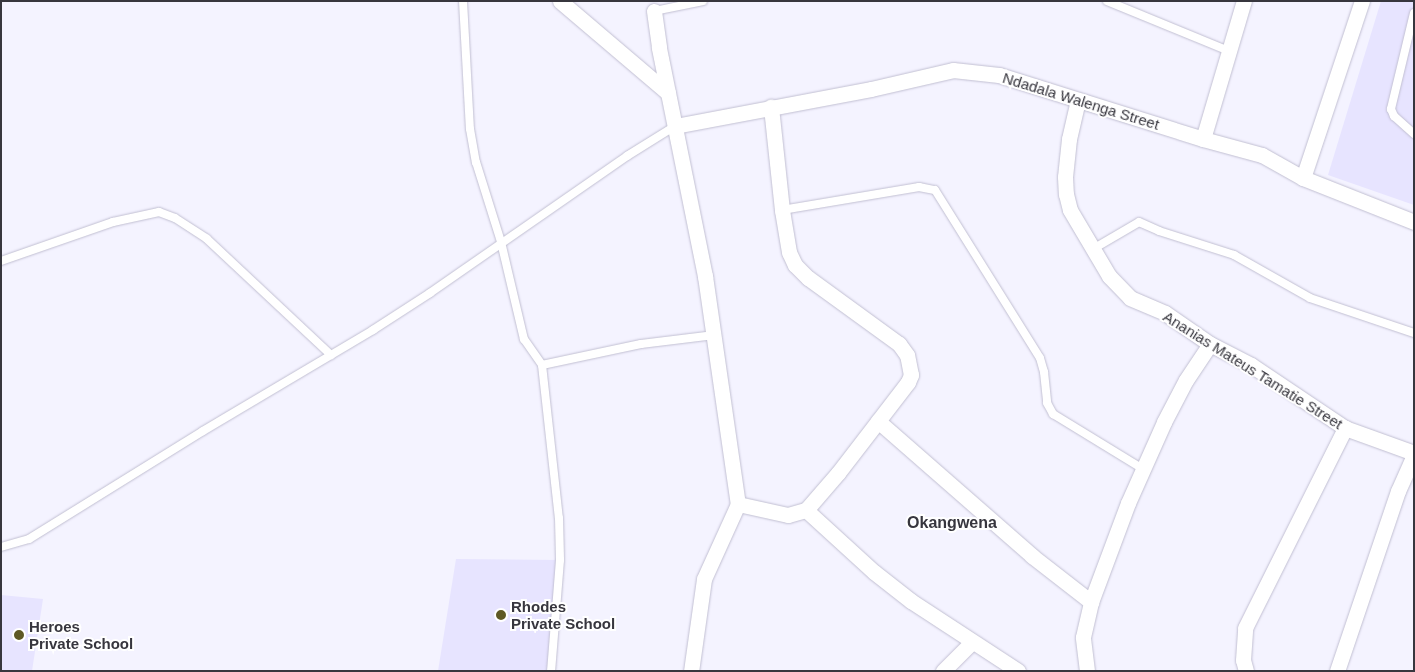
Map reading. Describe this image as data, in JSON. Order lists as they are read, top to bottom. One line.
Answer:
{"streets":{"street":["Ndadala Walenga Street","Ananias Mateus Tamatie Street"]},"crossings":[["Ndadala Walenga Street","Ananias Mateus Tamatie Street"]],"districts":["Okangwena"],"places":["Rhodes Private School","Heroes Private School"]}
